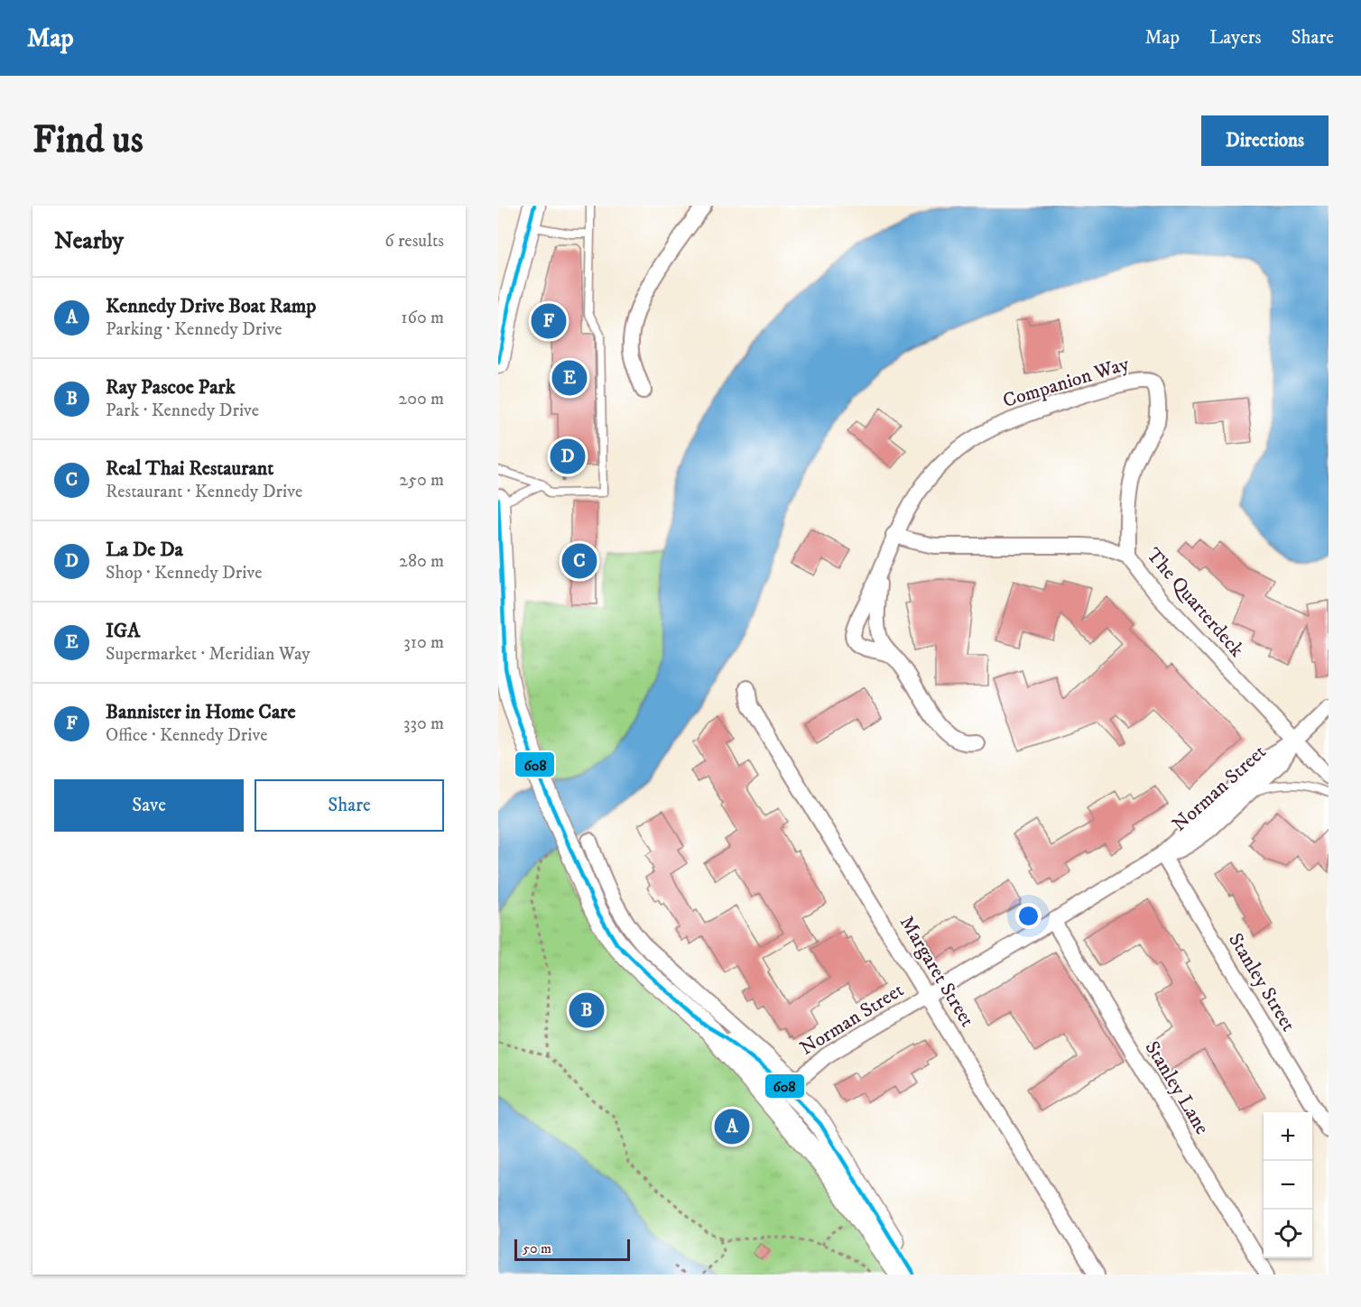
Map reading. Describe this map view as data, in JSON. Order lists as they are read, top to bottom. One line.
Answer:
{"streets":{"street":["Companion Way","The Quarterdeck","Norman Street","Margaret Street","Stanley Street","Stanley Lane"]},"crossings":[["Companion Way","The Quarterdeck"],["The Quarterdeck","Norman Street"],["Norman Street","Margaret Street"],["Norman Street","Stanley Street"],["Norman Street","Stanley Lane"]],"lines":["transit line 608"],"scale_bar":"50 m","page":{"header":"Map","nav":["Map","Layers","Share"],"buttons":["Directions",["Save","Share"]],"title":"Find us","heading":["Nearby","6 results"],"list":[{"mark":"A","name":"Kennedy Drive Boat Ramp","note":"Parking · Kennedy Drive","value":"160 m"},{"mark":"B","name":"Ray Pascoe Park","note":"Park · Kennedy Drive","value":"200 m"},{"mark":"C","name":"Real Thai Restaurant","note":"Restaurant · Kennedy Drive","value":"250 m"},{"mark":"D","name":"La De Da","note":"Shop · Kennedy Drive","value":"280 m"},{"mark":"E","name":"IGA","note":"Supermarket · Meridian Way","value":"310 m"},{"mark":"F","name":"Bannister in Home Care","note":"Office · Kennedy Drive","value":"330 m"}],"pins":["F","E","D","C","B","A"],"map_buttons":["+","−"],"scale":"50 m"}}
